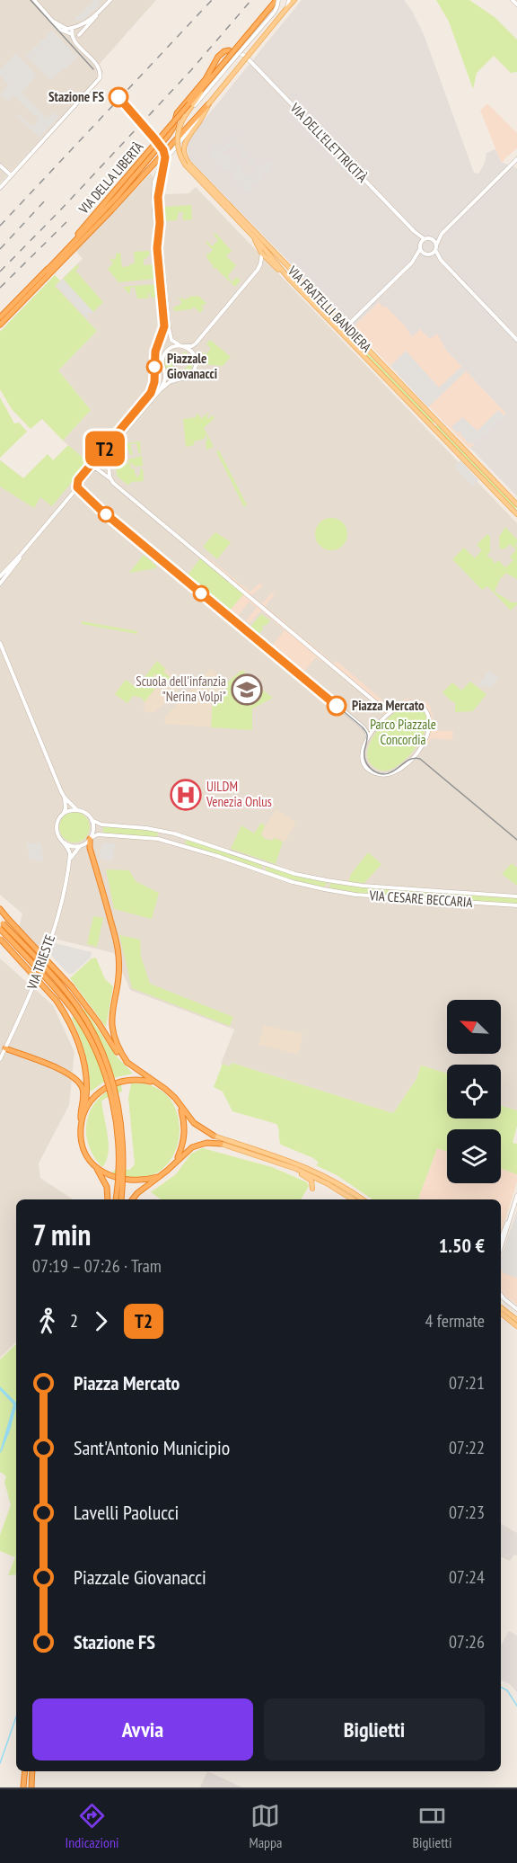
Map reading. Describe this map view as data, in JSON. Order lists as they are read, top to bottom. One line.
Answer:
{"streets":{"highway":["VIA DELLA LIBERTÀ"],"main road":["VIA FRATELLI BANDIERA"],"street":["VIA DELL'ELETTRICITÀ","VIA CESARE BECCARIA","VIA TRIESTE"]},"crossings":[["VIA DELLA LIBERTÀ","VIA FRATELLI BANDIERA"],["VIA CESARE BECCARIA","VIA TRIESTE"]],"parks":["Parco Piazzale Concordia"],"places":{"other":["Stazione FS","Piazzale Giovanacci","Piazza Mercato"],"school or university":["Scuola dell'infanzia \"Nerina Volpi\""],"hospital":["UILDM Venezia Onlus"]},"lines":["tram line T2"],"north":"top left","page":{"on_map":"T2","heading":["7 min","07:19 – 07:26 · Tram","1.50 €"],"legs":["2","T2","4 fermate"],"list":[{"name":"Piazza Mercato","value":"07:21"},{"name":"Sant'Antonio Municipio","value":"07:22"},{"name":"Lavelli Paolucci","value":"07:23"},{"name":"Piazzale Giovanacci","value":"07:24"},{"name":"Stazione FS","value":"07:26"}],"buttons":["Avvia","Biglietti"],"tabs":["Indicazioni","Mappa","Biglietti"]}}
